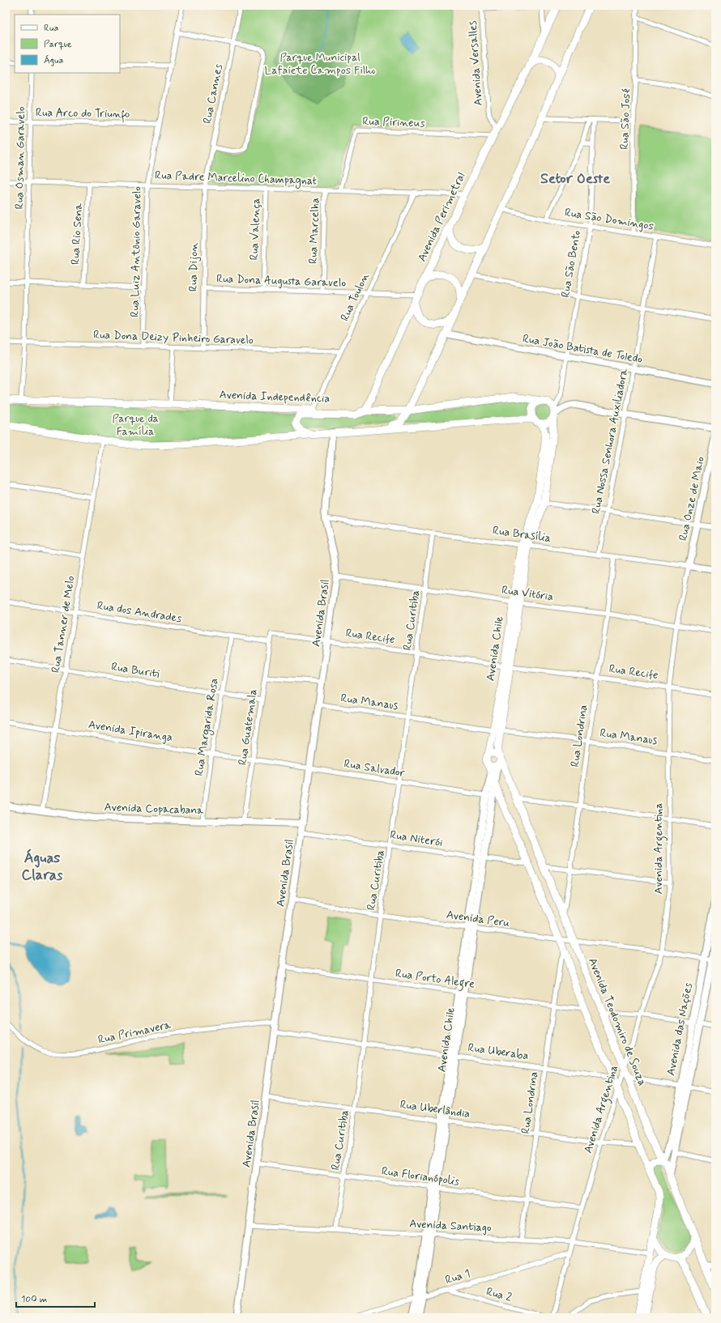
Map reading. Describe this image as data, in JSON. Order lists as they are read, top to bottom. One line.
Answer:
{"streets":{"main road":["Avenida Perimetral","Rua São Bento","Avenida Independência","Avenida Chile","Avenida Teodomiro de Souza"],"street":["Avenida Versalles","Rua Cannes","Rua Arco do Triunfo","Rua São José","Rua Pirineus","Rua Osman Garavelo","Rua Padre Marcelino Champagnat","Rua São Domingos","Rua Valença","Rua Marcelha","Rua Rio Sena","Rua Luiz Antônio Garavelo","Rua Dijon","Rua Dona Augusta Garavelo","Rua Toulon","Rua Dona Deizy Pinheiro Garavelo","Rua João Batista de Toledo","Rua Nossa Senhora Auxiliadora","Rua Onze de Maio","Rua Brasília","Rua Vitória","Rua dos Andrades","Avenida Brasil","Rua Curitiba","Rua Tanner de Melo","Rua Recife","Rua Buriti","Rua Manaus","Rua Margarida Rosa","Rua Guatemala","Avenida Ipiranga","Rua Londrina","Rua Salvador","Avenida Copacabana","Rua Niterói","Avenida Argentina","Avenida Peru","Rua Porto Alegre","Avenida das Nações","Rua Primavera","Rua Uberaba","Rua Uberlândia","Rua Florianópolis","Avenida Santiago","Rua 1","Rua 2"]},"crossings":[["Avenida Versalles","Avenida Perimetral"],["Rua Cannes","Rua Padre Marcelino Champagnat"],["Rua Cannes","Rua Dijon"],["Rua Arco do Triunfo","Rua Osman Garavelo"],["Rua Arco do Triunfo","Rua Luiz Antônio Garavelo"],["Rua São José","Rua São Domingos"],["Rua Pirineus","Rua Padre Marcelino Champagnat"],["Rua Pirineus","Avenida Perimetral"],["Rua Osman Garavelo","Rua Padre Marcelino Champagnat"],["Rua Osman Garavelo","Rua Dona Deizy Pinheiro Garavelo"],["Rua Osman Garavelo","Avenida Independência"],["Rua Padre Marcelino Champagnat","Avenida Perimetral"],["Rua Padre Marcelino Champagnat","Rua Valença"],["Rua Padre Marcelino Champagnat","Rua Marcelha"],["Rua Padre Marcelino Champagnat","Rua Rio Sena"],["Rua Padre Marcelino Champagnat","Rua Luiz Antônio Garavelo"],["Rua Padre Marcelino Champagnat","Rua Dijon"],["Rua Padre Marcelino Champagnat","Rua Toulon"],["Avenida Perimetral","Rua Dona Augusta Garavelo"],["Avenida Perimetral","Avenida Independência"],["Rua São Domingos","Rua São Bento"],["Rua São Domingos","Rua Nossa Senhora Auxiliadora"],["Rua Valença","Rua Dona Augusta Garavelo"],["Rua Marcelha","Rua Dona Augusta Garavelo"],["Rua Luiz Antônio Garavelo","Rua Dona Deizy Pinheiro Garavelo"],["Rua São Bento","Rua João Batista de Toledo"],["Rua São Bento","Avenida Independência"],["Rua São Bento","Rua Brasília"],["Rua São Bento","Avenida Chile"],["Rua Dijon","Rua Dona Augusta Garavelo"],["Rua Dijon","Rua Dona Deizy Pinheiro Garavelo"],["Rua Dona Augusta Garavelo","Rua Toulon"],["Rua Toulon","Rua Dona Deizy Pinheiro Garavelo"],["Rua Toulon","Avenida Independência"],["Rua João Batista de Toledo","Rua Nossa Senhora Auxiliadora"],["Rua Nossa Senhora Auxiliadora","Rua Brasília"],["Rua Onze de Maio","Rua Brasília"],["Rua Onze de Maio","Avenida Argentina"],["Rua Brasília","Avenida Brasil"],["Rua Brasília","Rua Curitiba"],["Rua Brasília","Avenida Chile"],["Rua Brasília","Rua Londrina"],["Rua Brasília","Avenida Argentina"],["Rua Vitória","Avenida Brasil"],["Rua Vitória","Rua Curitiba"],["Rua Vitória","Avenida Chile"],["Rua Vitória","Rua Londrina"],["Rua Vitória","Avenida Argentina"],["Rua dos Andrades","Rua Tanner de Melo"],["Rua dos Andrades","Rua Margarida Rosa"],["Rua dos Andrades","Rua Guatemala"],["Avenida Brasil","Rua Recife"],["Avenida Brasil","Rua Manaus"],["Avenida Brasil","Rua Salvador"],["Avenida Brasil","Avenida Copacabana"],["Avenida Brasil","Rua Niterói"],["Avenida Brasil","Avenida Peru"],["Avenida Brasil","Rua Porto Alegre"],["Avenida Brasil","Rua Primavera"],["Avenida Brasil","Rua Uberaba"],["Avenida Brasil","Rua Uberlândia"],["Avenida Brasil","Rua Florianópolis"],["Avenida Brasil","Avenida Santiago"],["Rua Curitiba","Rua Recife"],["Rua Curitiba","Rua Manaus"],["Rua Curitiba","Rua Salvador"],["Rua Curitiba","Rua Niterói"],["Rua Curitiba","Avenida Peru"],["Rua Curitiba","Rua Porto Alegre"],["Rua Curitiba","Rua Uberaba"],["Rua Curitiba","Rua Uberlândia"],["Rua Curitiba","Rua Florianópolis"],["Rua Curitiba","Avenida Santiago"],["Rua Tanner de Melo","Rua Buriti"],["Rua Tanner de Melo","Avenida Ipiranga"],["Rua Tanner de Melo","Avenida Copacabana"],["Rua Recife","Avenida Chile"],["Rua Recife","Rua Guatemala"],["Rua Recife","Rua Londrina"],["Rua Recife","Avenida Argentina"],["Avenida Chile","Rua Manaus"],["Avenida Chile","Rua Salvador"],["Avenida Chile","Rua Niterói"],["Avenida Chile","Avenida Peru"],["Avenida Chile","Rua Porto Alegre"],["Avenida Chile","Avenida Teodomiro de Souza"],["Avenida Chile","Rua Uberaba"],["Avenida Chile","Rua Uberlândia"],["Avenida Chile","Rua Florianópolis"],["Avenida Chile","Avenida Santiago"],["Avenida Chile","Rua 1"],["Rua Buriti","Rua Margarida Rosa"],["Rua Buriti","Rua Guatemala"],["Rua Manaus","Rua Londrina"],["Rua Manaus","Avenida Argentina"],["Rua Margarida Rosa","Avenida Ipiranga"],["Rua Margarida Rosa","Avenida Copacabana"],["Rua Guatemala","Avenida Ipiranga"],["Rua Guatemala","Rua Salvador"],["Rua Guatemala","Avenida Copacabana"],["Avenida Ipiranga","Rua Salvador"],["Rua Londrina","Rua Porto Alegre"],["Rua Londrina","Avenida Teodomiro de Souza"],["Rua Londrina","Rua Uberaba"],["Rua Londrina","Rua Uberlândia"],["Rua Londrina","Rua Florianópolis"],["Rua Londrina","Avenida Santiago"],["Rua Niterói","Avenida Teodomiro de Souza"],["Avenida Argentina","Avenida Peru"],["Avenida Argentina","Avenida Teodomiro de Souza"],["Avenida Argentina","Rua Uberlândia"],["Avenida Argentina","Rua Florianópolis"],["Avenida Argentina","Avenida Santiago"],["Avenida Argentina","Rua 1"],["Avenida Peru","Avenida Teodomiro de Souza"],["Avenida Peru","Avenida das Nações"],["Rua Porto Alegre","Avenida Teodomiro de Souza"],["Avenida Teodomiro de Souza","Avenida das Nações"],["Avenida Teodomiro de Souza","Rua Uberaba"],["Avenida Teodomiro de Souza","Rua Uberlândia"],["Avenida das Nações","Rua Uberaba"],["Rua 1","Rua 2"]],"districts":["Setor Oeste","Águas Claras"],"parks":["Parque Municipal Lafaiete Campos Filho","Parque da Família"],"legend":["Rua","Parque","Água"],"scale_bar":"100 m"}
